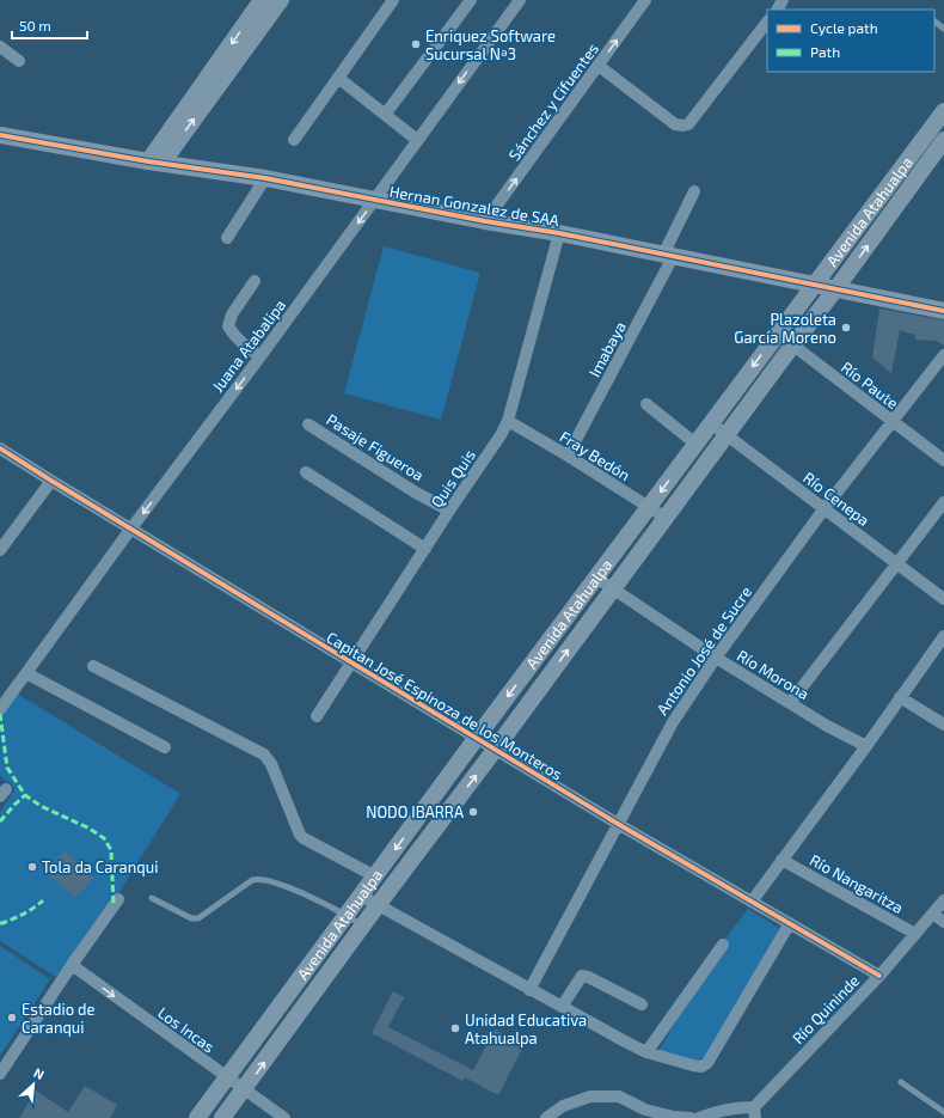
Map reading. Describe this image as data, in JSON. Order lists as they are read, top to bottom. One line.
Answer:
{"streets":{"main road":["Hernan Gonzalez de SAA","Avenida Atahualpa"],"street":["Sánchez y Cifuentes","Juana Atabalipa","Imabaya","Río Paute","Pasaje Figueroa","Fray Bedón","Quis Quis","Río Cenepa","Antonio José de Sucre","Río Morona","Capitan José Espinoza de los Monteros","Río Nangaritza","Río Quininde","Los Incas"]},"crossings":[["Sánchez y Cifuentes","Hernan Gonzalez de SAA"],["Hernan Gonzalez de SAA","Avenida Atahualpa"],["Hernan Gonzalez de SAA","Juana Atabalipa"],["Hernan Gonzalez de SAA","Imabaya"],["Hernan Gonzalez de SAA","Quis Quis"],["Avenida Atahualpa","Río Paute"],["Avenida Atahualpa","Fray Bedón"],["Avenida Atahualpa","Río Cenepa"],["Avenida Atahualpa","Río Morona"],["Avenida Atahualpa","Capitan José Espinoza de los Monteros"],["Avenida Atahualpa","Los Incas"],["Juana Atabalipa","Capitan José Espinoza de los Monteros"],["Imabaya","Fray Bedón"],["Río Paute","Antonio José de Sucre"],["Pasaje Figueroa","Quis Quis"],["Fray Bedón","Quis Quis"],["Quis Quis","Capitan José Espinoza de los Monteros"],["Río Cenepa","Antonio José de Sucre"],["Antonio José de Sucre","Río Morona"],["Antonio José de Sucre","Capitan José Espinoza de los Monteros"],["Capitan José Espinoza de los Monteros","Río Quininde"],["Río Nangaritza","Río Quininde"]],"one_way":["Sánchez y Cifuentes","Los Incas"],"places":["Enriquez Software Sucursal Nª3","Plazoleta García Moreno","NODO IBARRA","Tola da Caranqui","Estadio de Caranqui","Unidad Educativa Atahualpa"],"legend":["Cycle path","Path"],"scale_bar":"50 m","north":"top right"}
